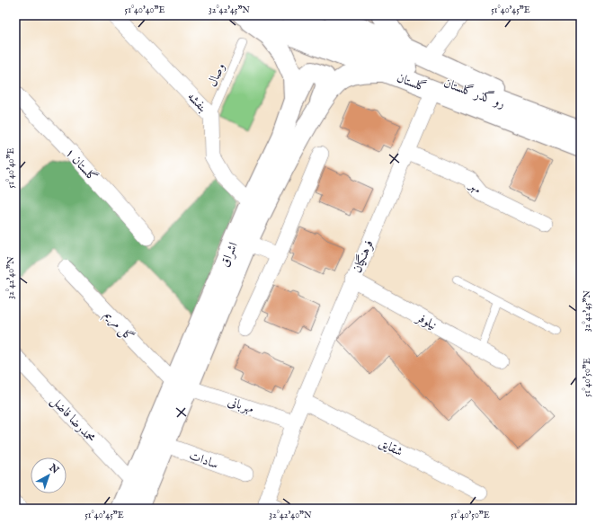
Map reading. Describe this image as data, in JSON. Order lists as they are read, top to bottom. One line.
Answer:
{"streets":{"main road":["گلستان","رو گذر گلستان","اشراق"],"street":["بنفشه","گلستان ۱","مهر","فرهنگیان","نیلوفر","گل مریم","مهربانی","محمدرضا فاضل","شقایق","سادات"],"lane":["وصال"]},"crossings":[["وصال","بنفشه"],["گلستان","اشراق"],["گلستان","فرهنگیان"],["بنفشه","اشراق"],["مهر","فرهنگیان"],["اشراق","گل مریم"],["اشراق","مهربانی"],["اشراق","محمدرضا فاضل"],["اشراق","سادات"],["فرهنگیان","نیلوفر"],["فرهنگیان","مهربانی"],["فرهنگیان","شقایق"],["گل مریم","مهربانی"]],"north":"top right","coordinates":["51°40'40\"E","32°42'45\"N","51°40'45\"E","32°42'40\"N","51°40'50\"E"]}
